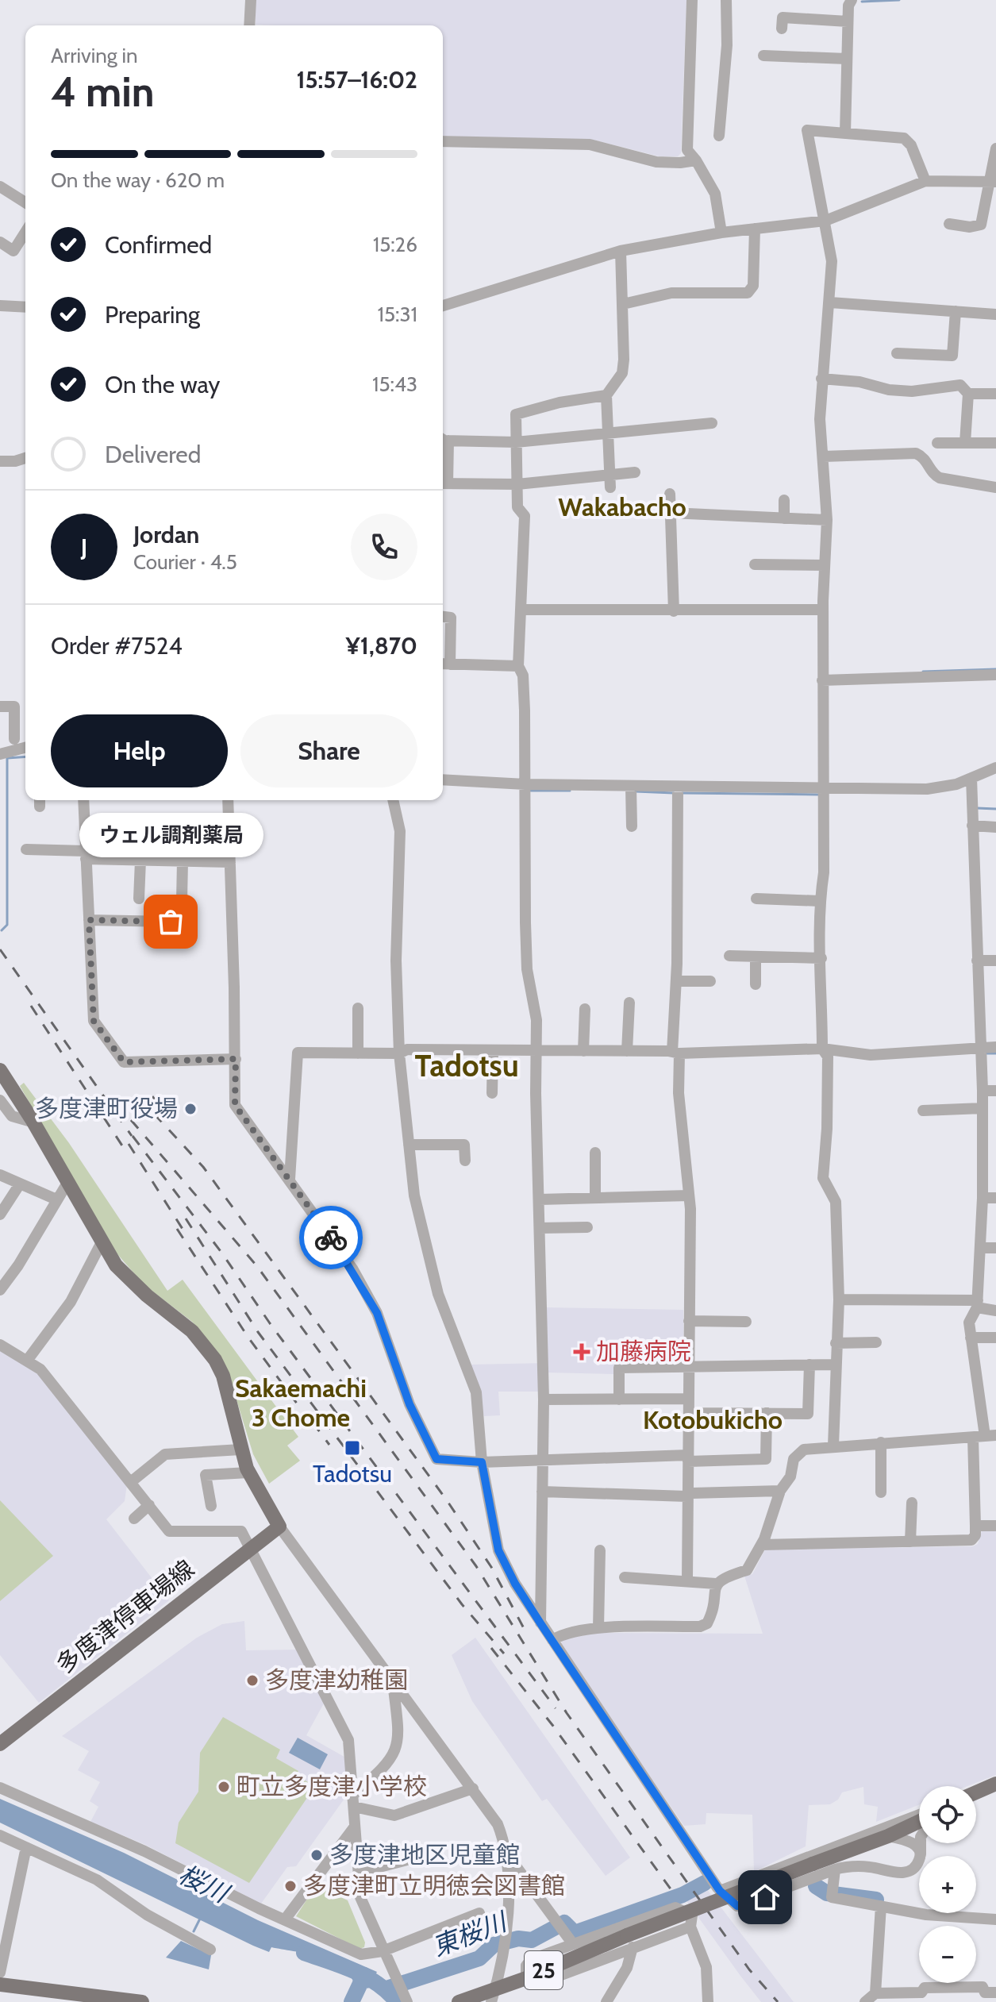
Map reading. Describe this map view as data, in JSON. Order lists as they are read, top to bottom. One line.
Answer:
{"streets":{"main road":["多度津停車場線","25"]},"districts":["Wakabacho","Tadotsu","Sakaemachi 3 Chome","Kotobukicho"],"water":["桜川","東桜川"],"places":{"other":["ウェル調剤薬局","多度津町役場","多度津幼稚園","町立多度津小学校","多度津地区児童館","多度津町立明徳会図書館"],"health":["加藤病院"],"transit":["Tadotsu"]},"page":{"heading":["4 min","Arriving in","15:57–16:02"],"panel":["Jordan","Courier · 4.5","Order #7524","¥1,870"],"bar":"On the way · 620 m","list":[["Confirmed","15:26"],["Preparing","15:31"],["On the way","15:43"],"Delivered"],"round":"J","buttons":["Help","Share"],"bubble":"ウェル調剤薬局","map_buttons":["+","−"]}}
